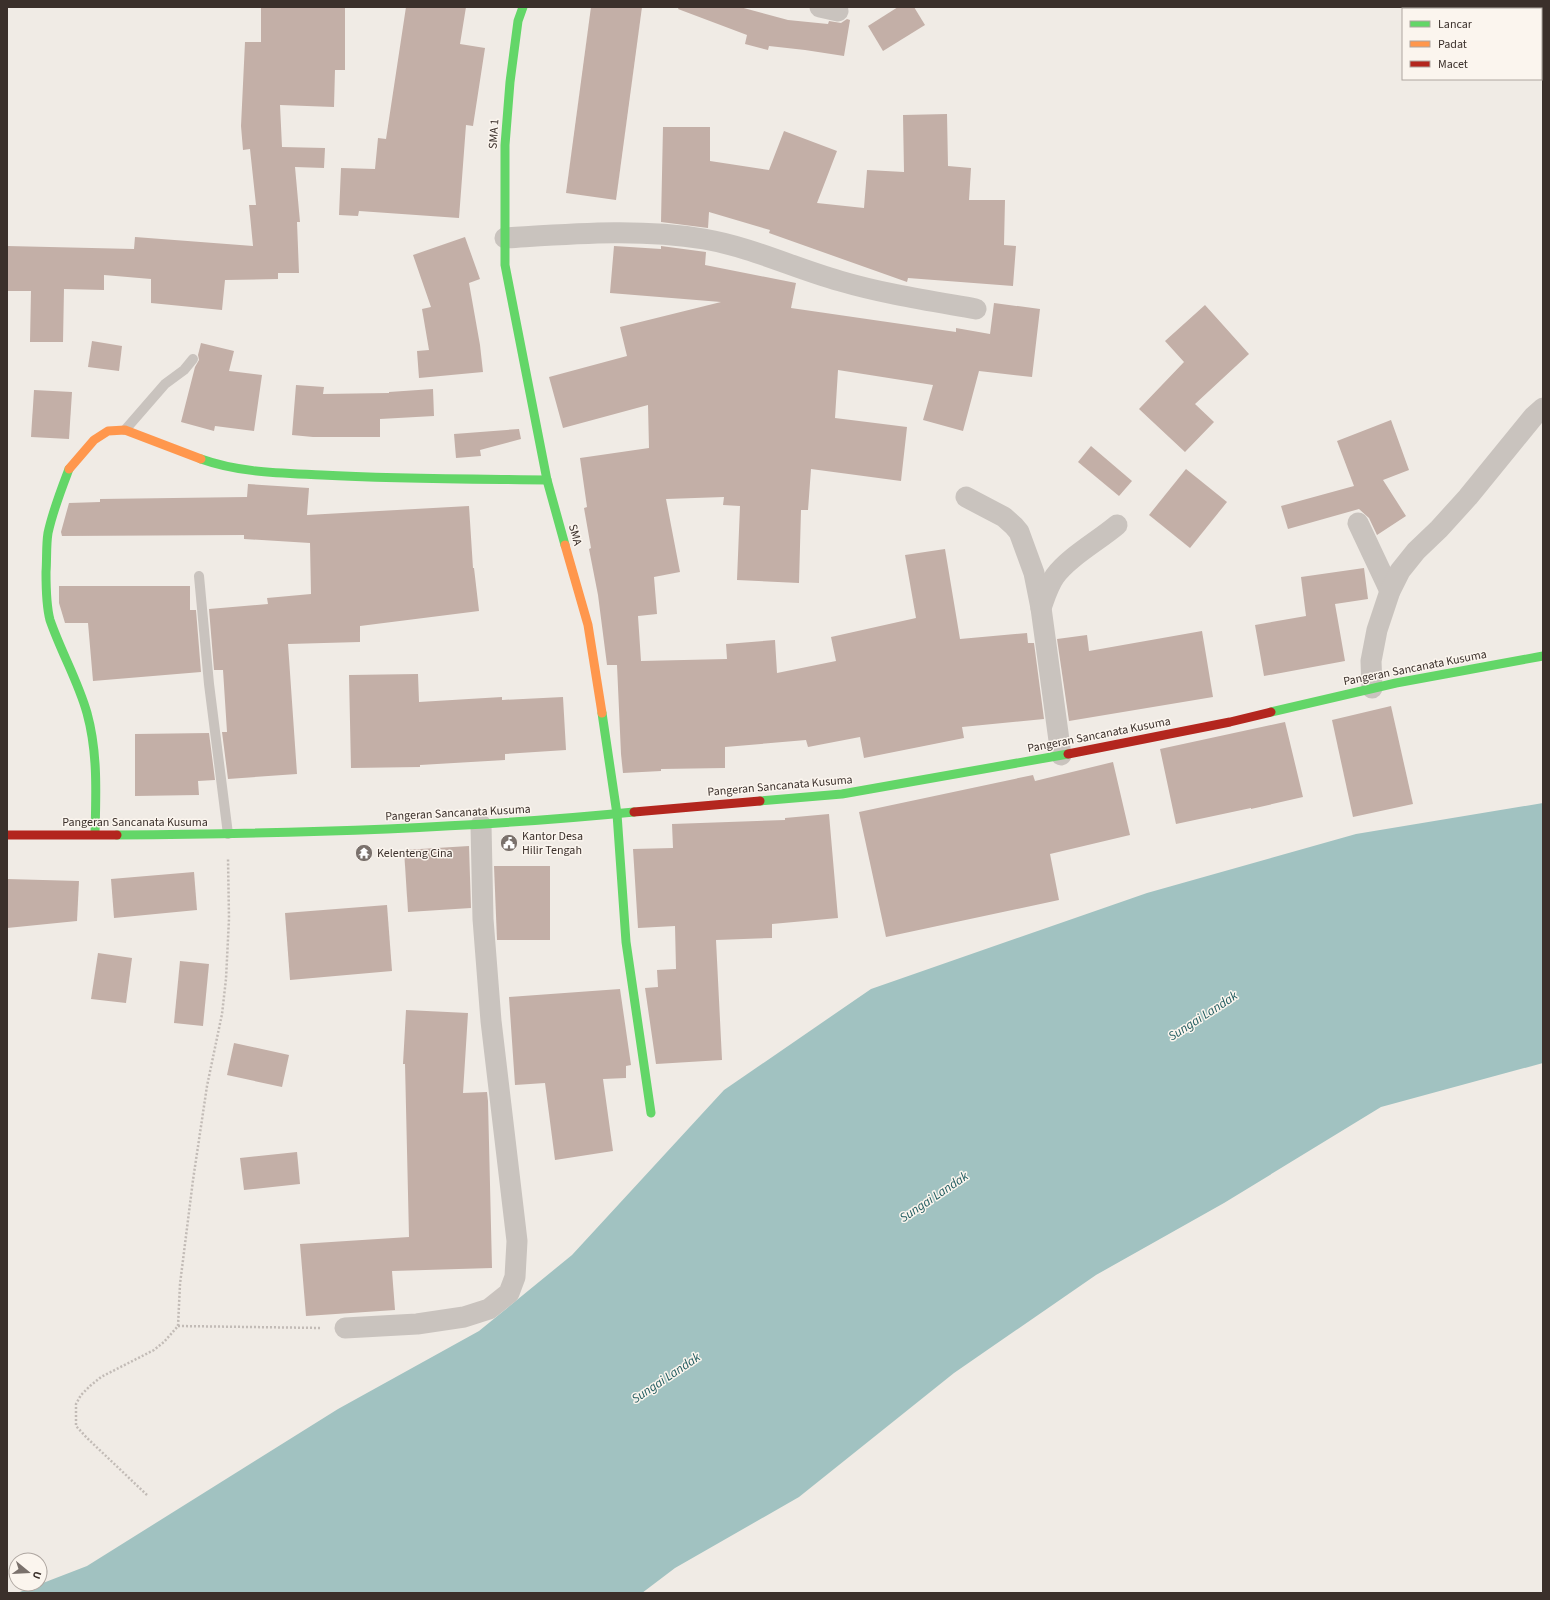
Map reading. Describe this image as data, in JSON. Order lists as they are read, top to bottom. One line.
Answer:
{"streets":{"street":["SMA 1","SMA","Pangeran Sancanata Kusuma"]},"crossings":[["SMA 1","SMA"],["SMA","Pangeran Sancanata Kusuma"]],"water":["Sungai Landak"],"places":{"public building":["Kantor Desa Hilir Tengah"],"temple":["Kelenteng Cina"]},"legend":["Lancar","Padat","Macet"],"north":"right"}
